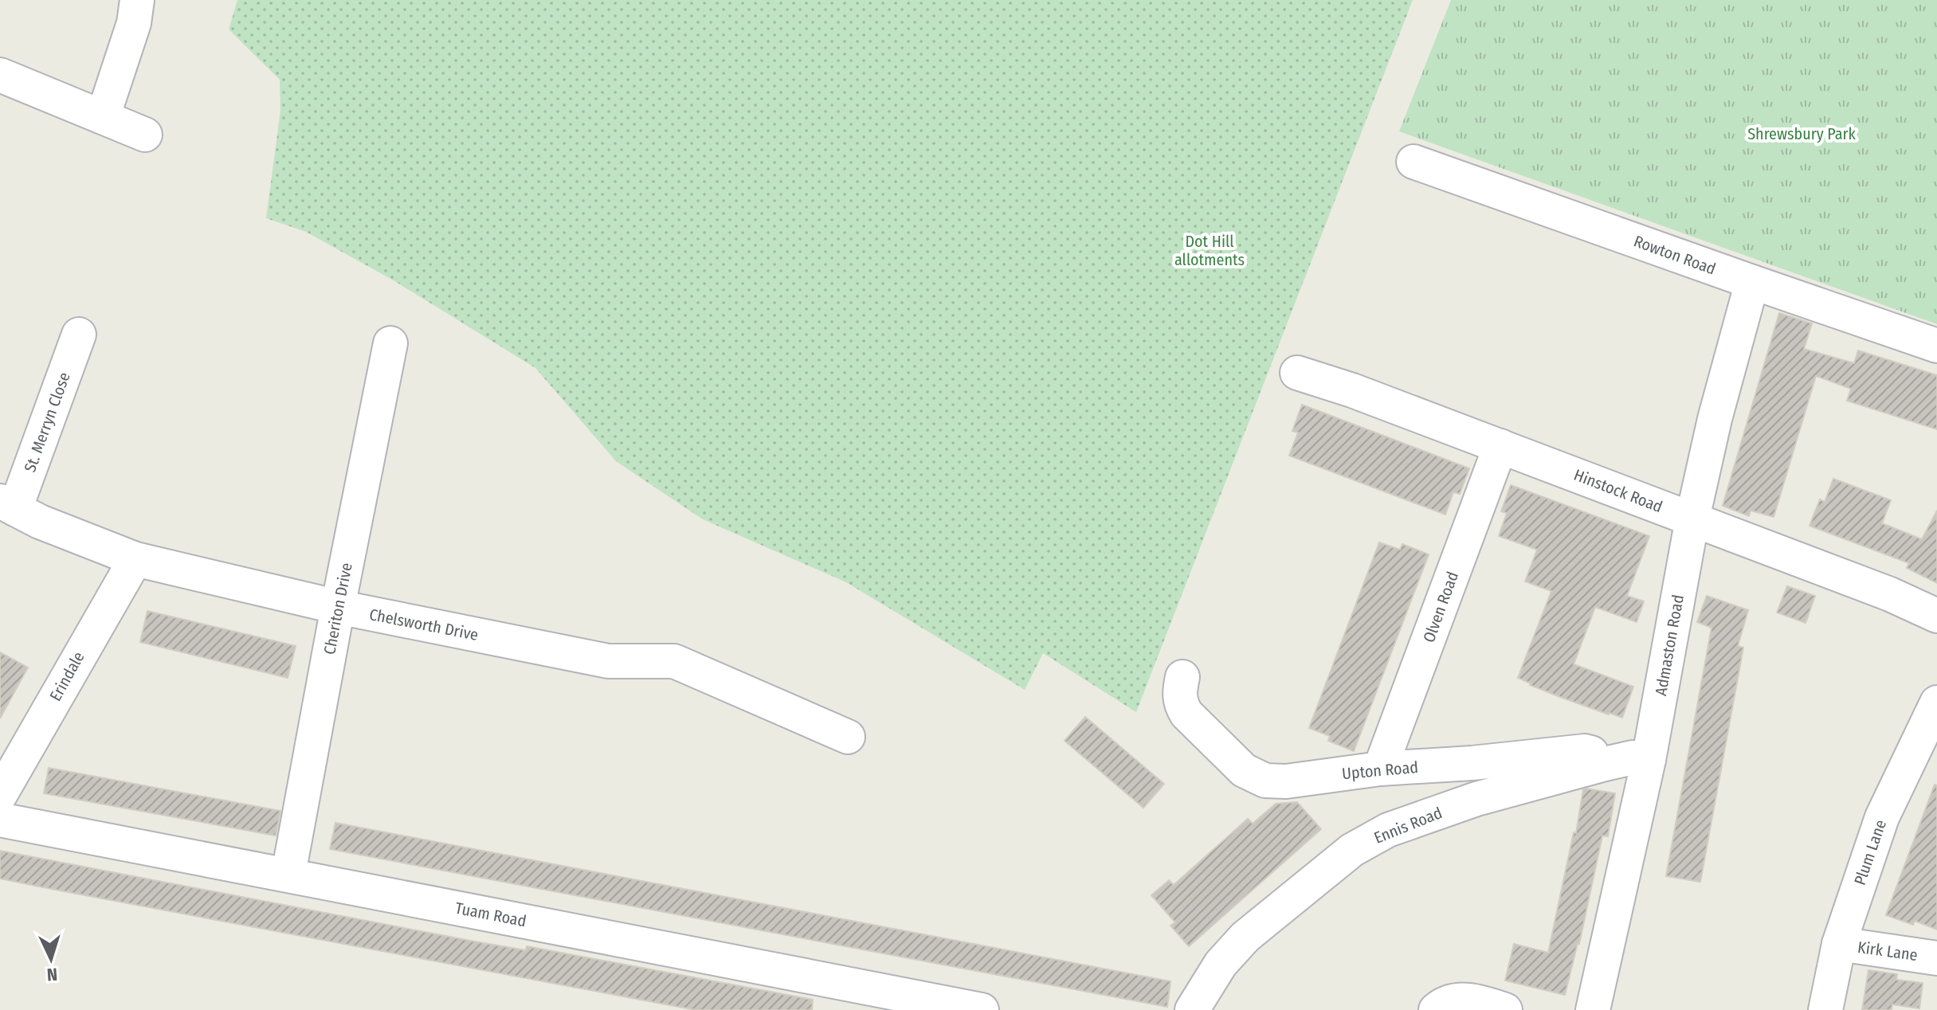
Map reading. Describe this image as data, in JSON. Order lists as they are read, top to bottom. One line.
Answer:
{"streets":{"street":["Rowton Road","St. Merryn Close","Hinstock Road","Olven Road","Cheriton Drive","Chelsworth Drive","Admaston Road","Erindale","Upton Road","Ennis Road","Plum Lane","Tuam Road","Kirk Lane"]},"crossings":[["Rowton Road","Admaston Road"],["St. Merryn Close","Chelsworth Drive"],["Hinstock Road","Olven Road"],["Hinstock Road","Admaston Road"],["Olven Road","Upton Road"],["Cheriton Drive","Chelsworth Drive"],["Cheriton Drive","Tuam Road"],["Chelsworth Drive","Erindale"],["Admaston Road","Ennis Road"],["Upton Road","Ennis Road"],["Plum Lane","Kirk Lane"]],"parks":["Shrewsbury Park","Dot Hill allotments"],"north":"bottom"}
